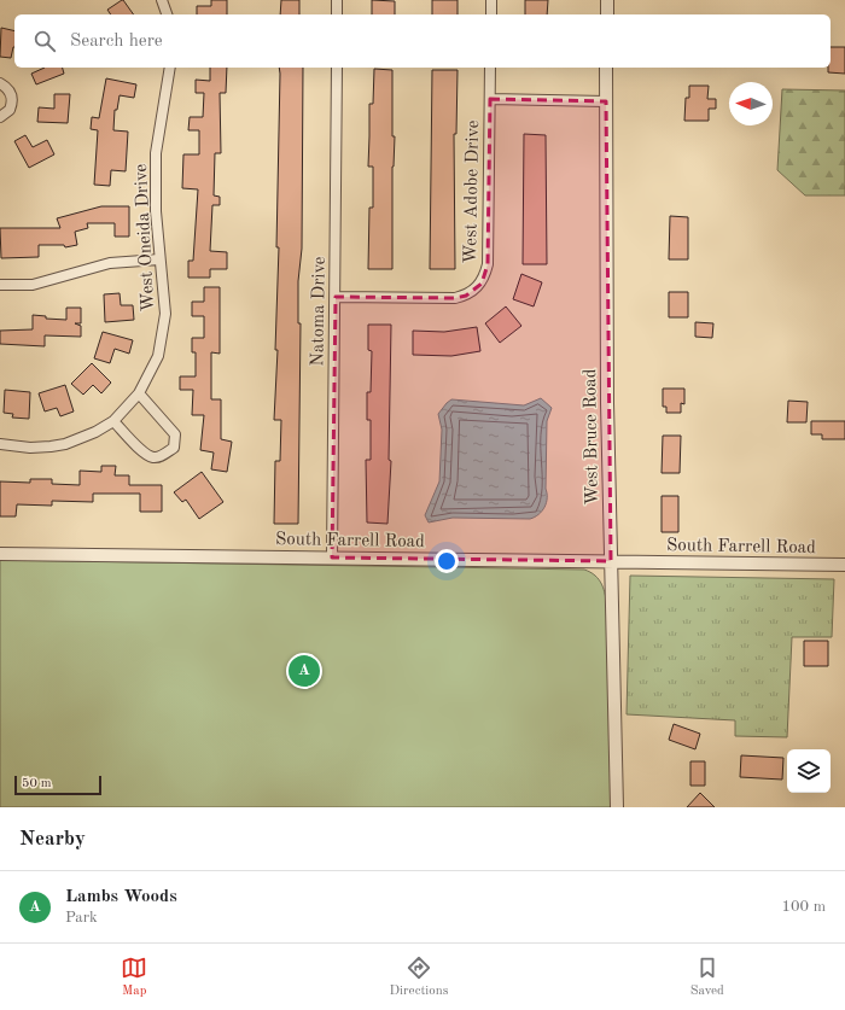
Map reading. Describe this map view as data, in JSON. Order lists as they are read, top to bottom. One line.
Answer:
{"streets":{"street":["West Adobe Drive","West Oneida Drive","Natoma Drive","West Bruce Road","South Farrell Road"]},"crossings":[["West Adobe Drive","Natoma Drive"],["Natoma Drive","South Farrell Road"],["West Bruce Road","South Farrell Road"]],"scale_bar":"50 m","north":"left","page":{"search":"Search here","pins":"A","scale":"50 m","heading":"Nearby","list":[{"mark":"A","name":"Lambs Woods","note":"Park","value":"100 m"}],"nav":["Map","Directions","Saved"]}}
